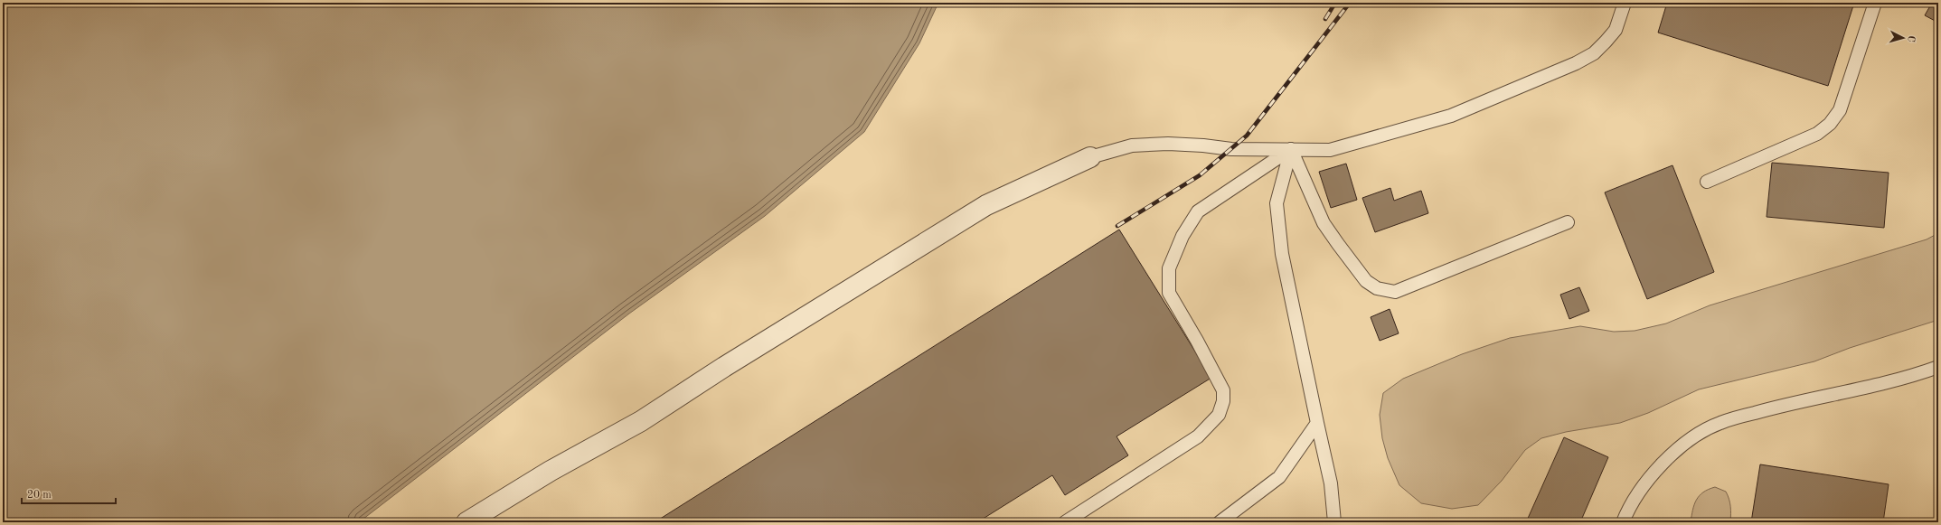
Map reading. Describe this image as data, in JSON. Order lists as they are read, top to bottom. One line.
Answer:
{"scale_bar":"20 m","north":"right"}
